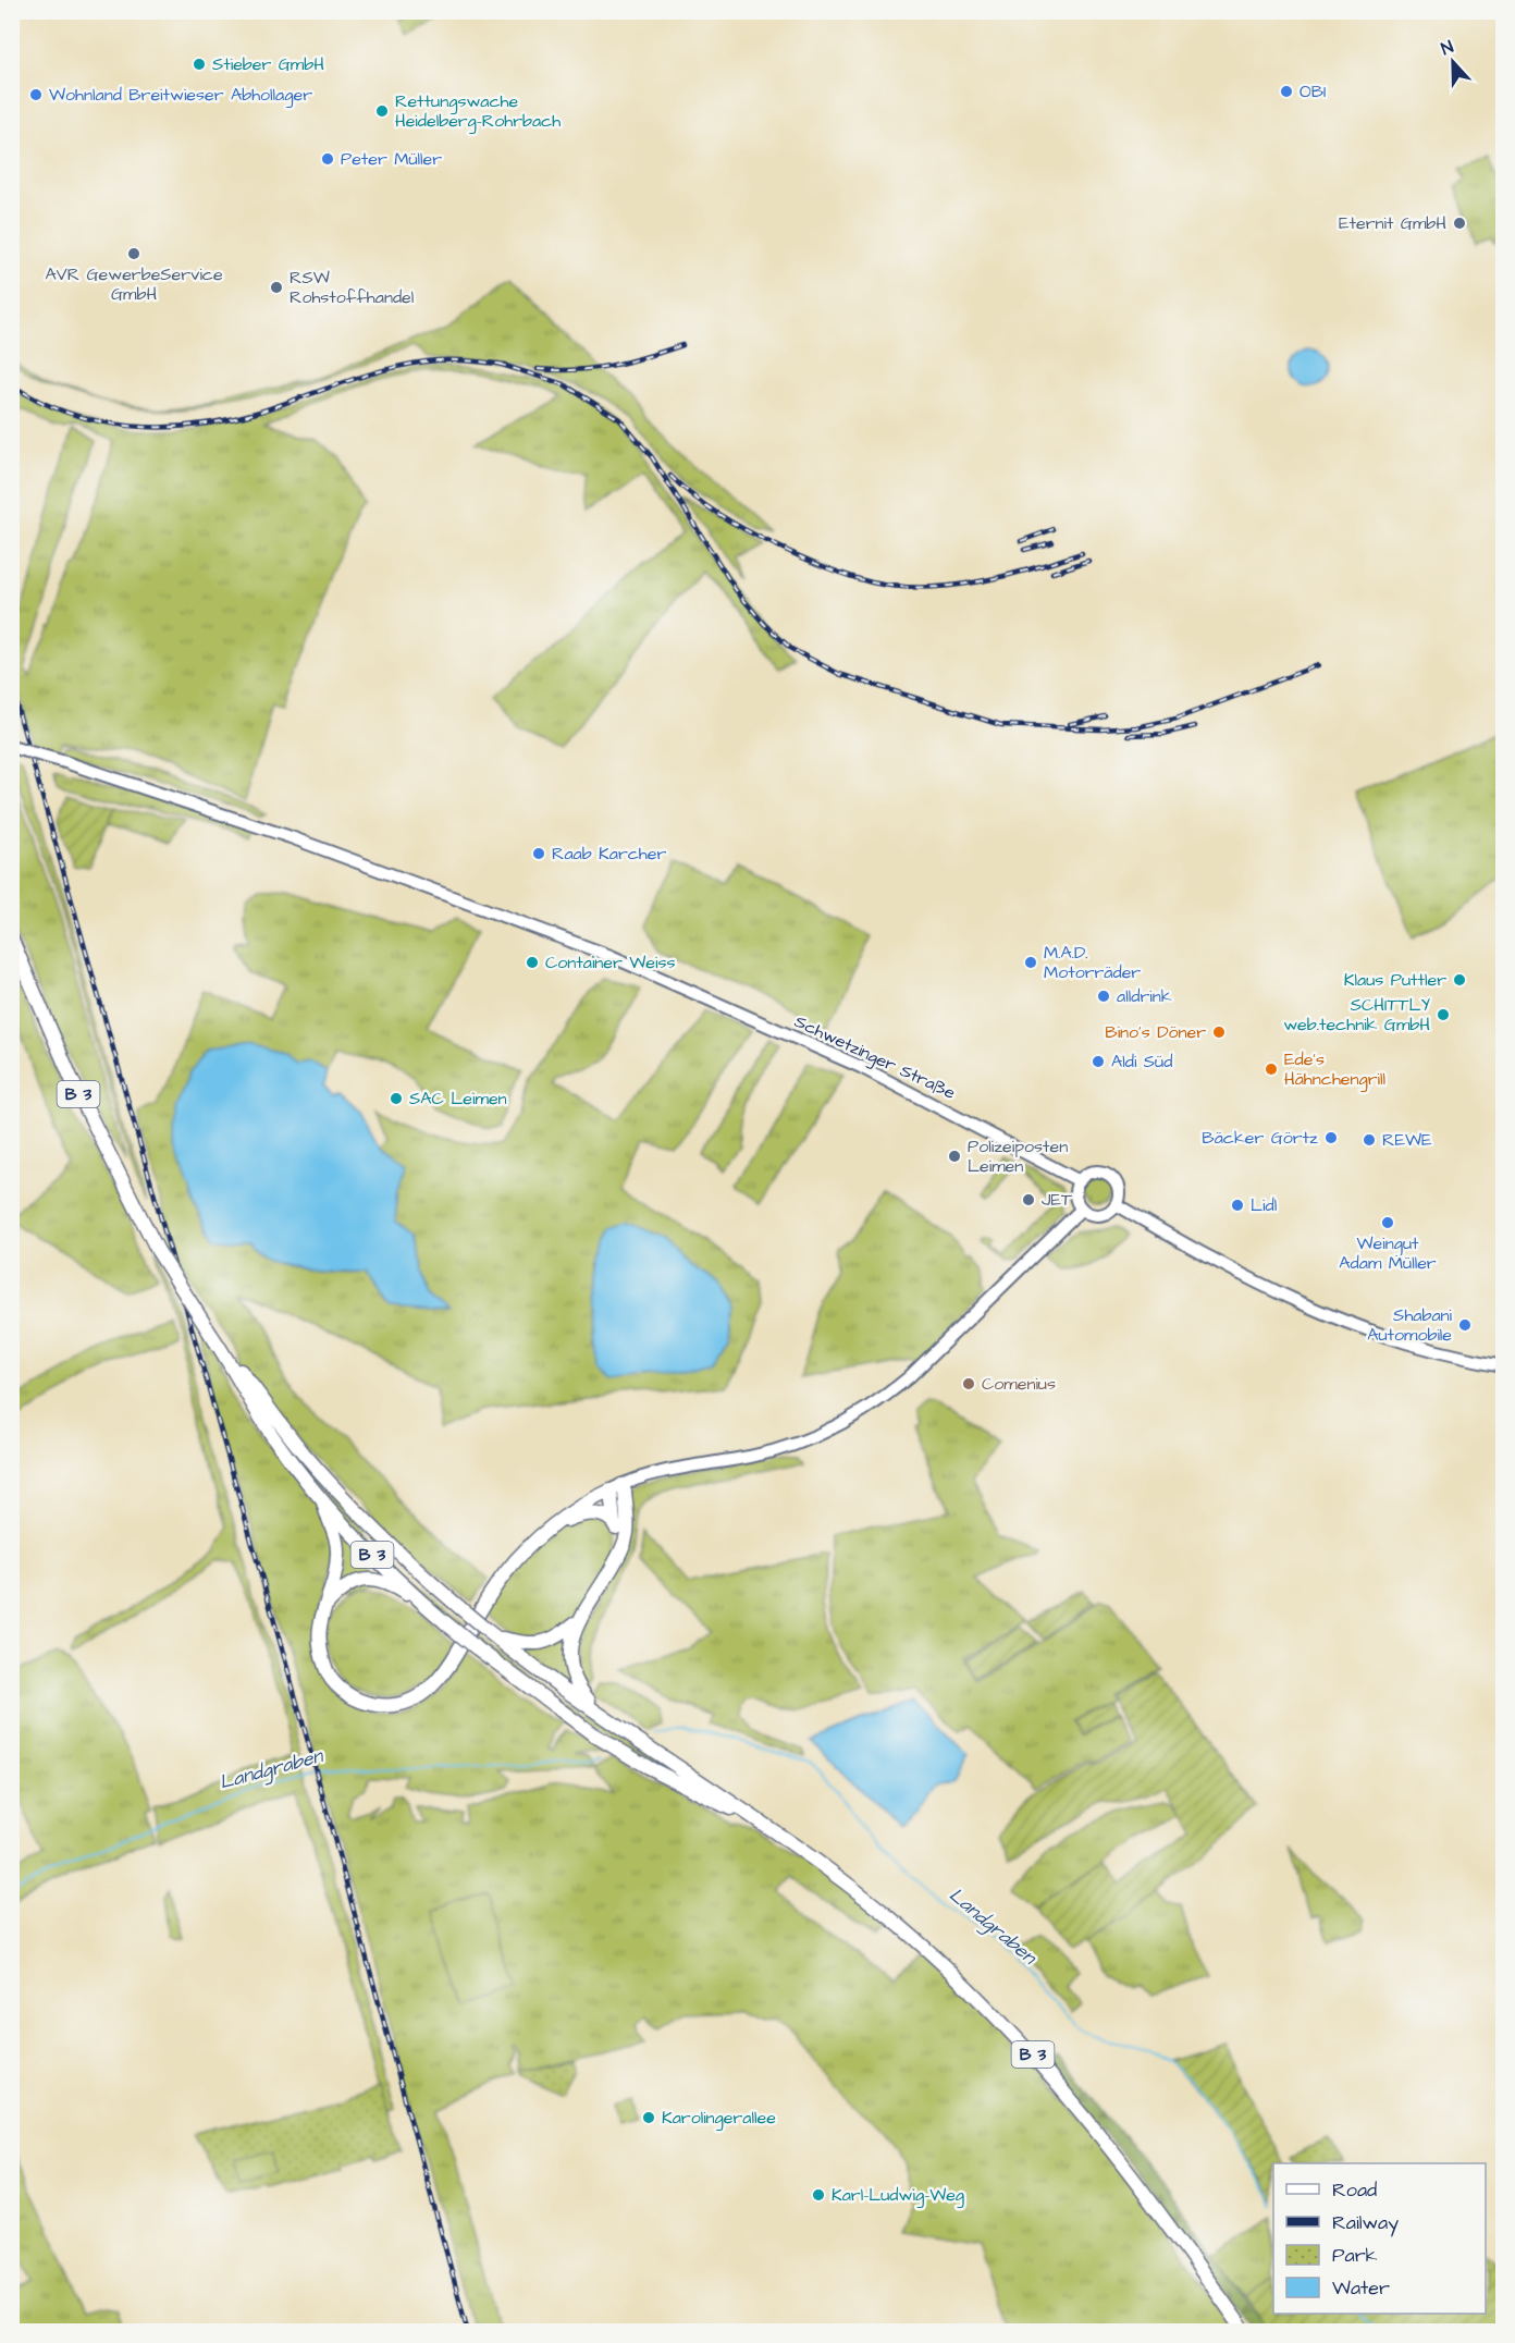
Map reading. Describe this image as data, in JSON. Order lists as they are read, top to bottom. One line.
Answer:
{"streets":{"main road":["Schwetzinger Straße","B 3"]},"water":["Landgraben"],"places":["Stieber GmbH","OBI","Wohnland Breitwieser Abhollager","Rettungswache Heidelberg-Rohrbach","Peter Müller","Eternit GmbH","AVR GewerbeService GmbH","RSW Rohstoffhandel","Raab Karcher","Container Weiss","M.A.D. Motorräder","Klaus Puttler","alldrink","SCHITTLY web.technik GmbH","Bino's Döner","Aldi Süd","Ede's Hähnchengrill","SAC Leimen","Bäcker Görtz","REWE","Polizeiposten Leimen","JET","Lidl","Weingut Adam Müller","Shabani Automobile","Comenius","Karolingerallee","Karl-Ludwig-Weg"],"legend":["Road","Railway","Park","Water"],"north":"top"}
